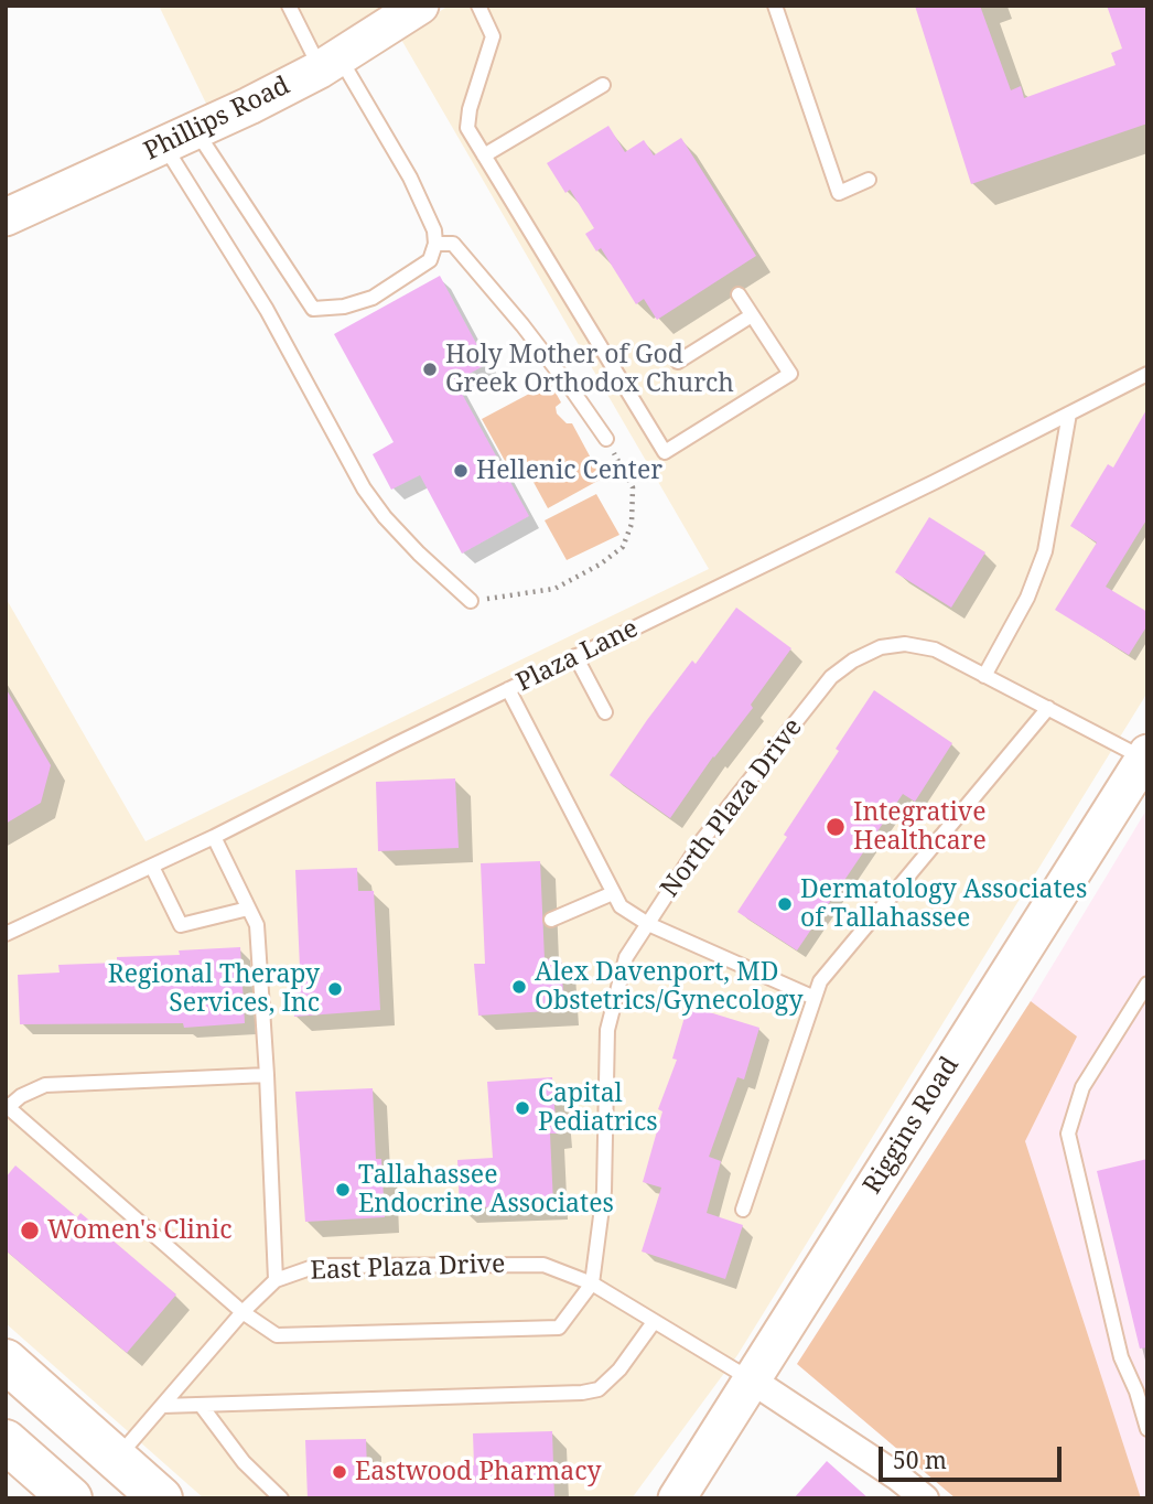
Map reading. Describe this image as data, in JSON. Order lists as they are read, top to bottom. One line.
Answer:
{"streets":{"street":["Phillips Road","Riggins Road"],"lane":["Plaza Lane","North Plaza Drive","East Plaza Drive"]},"crossings":[["North Plaza Drive","Riggins Road"],["North Plaza Drive","East Plaza Drive"],["Riggins Road","East Plaza Drive"]],"places":["Holy Mother of God Greek Orthodox Church","Hellenic Center","Integrative Healthcare","Dermatology Associates of Tallahassee","Alex Davenport, MD Obstetrics/Gynecology","Regional Therapy Services, Inc","Capital Pediatrics","Tallahassee Endocrine Associates","Women's Clinic","Eastwood Pharmacy"],"scale_bar":"50 m"}
